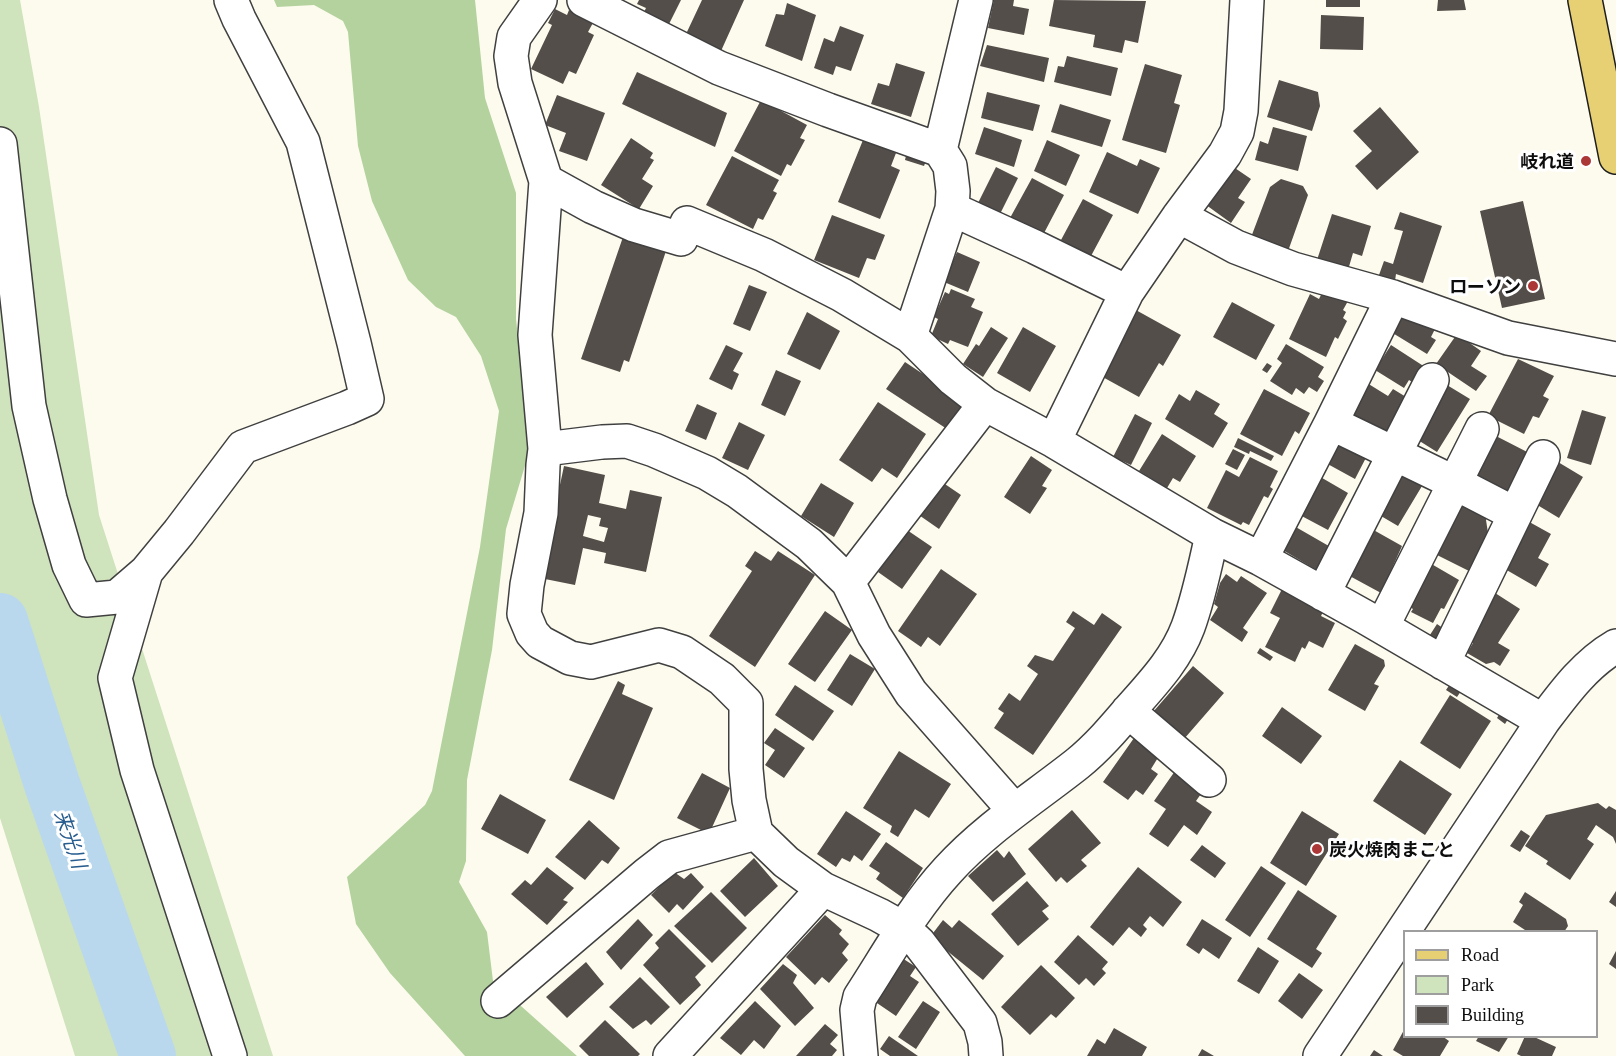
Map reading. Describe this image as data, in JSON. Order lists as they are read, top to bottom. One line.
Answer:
{"water":["来光川"],"places":["岐れ道","ローソン","炭火焼肉まこと"],"legend":["Road","Park","Building"]}
